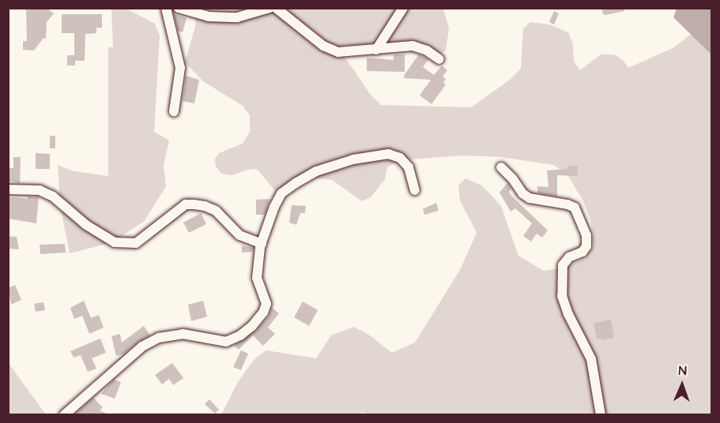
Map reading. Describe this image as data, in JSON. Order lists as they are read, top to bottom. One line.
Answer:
{"north":"top"}
